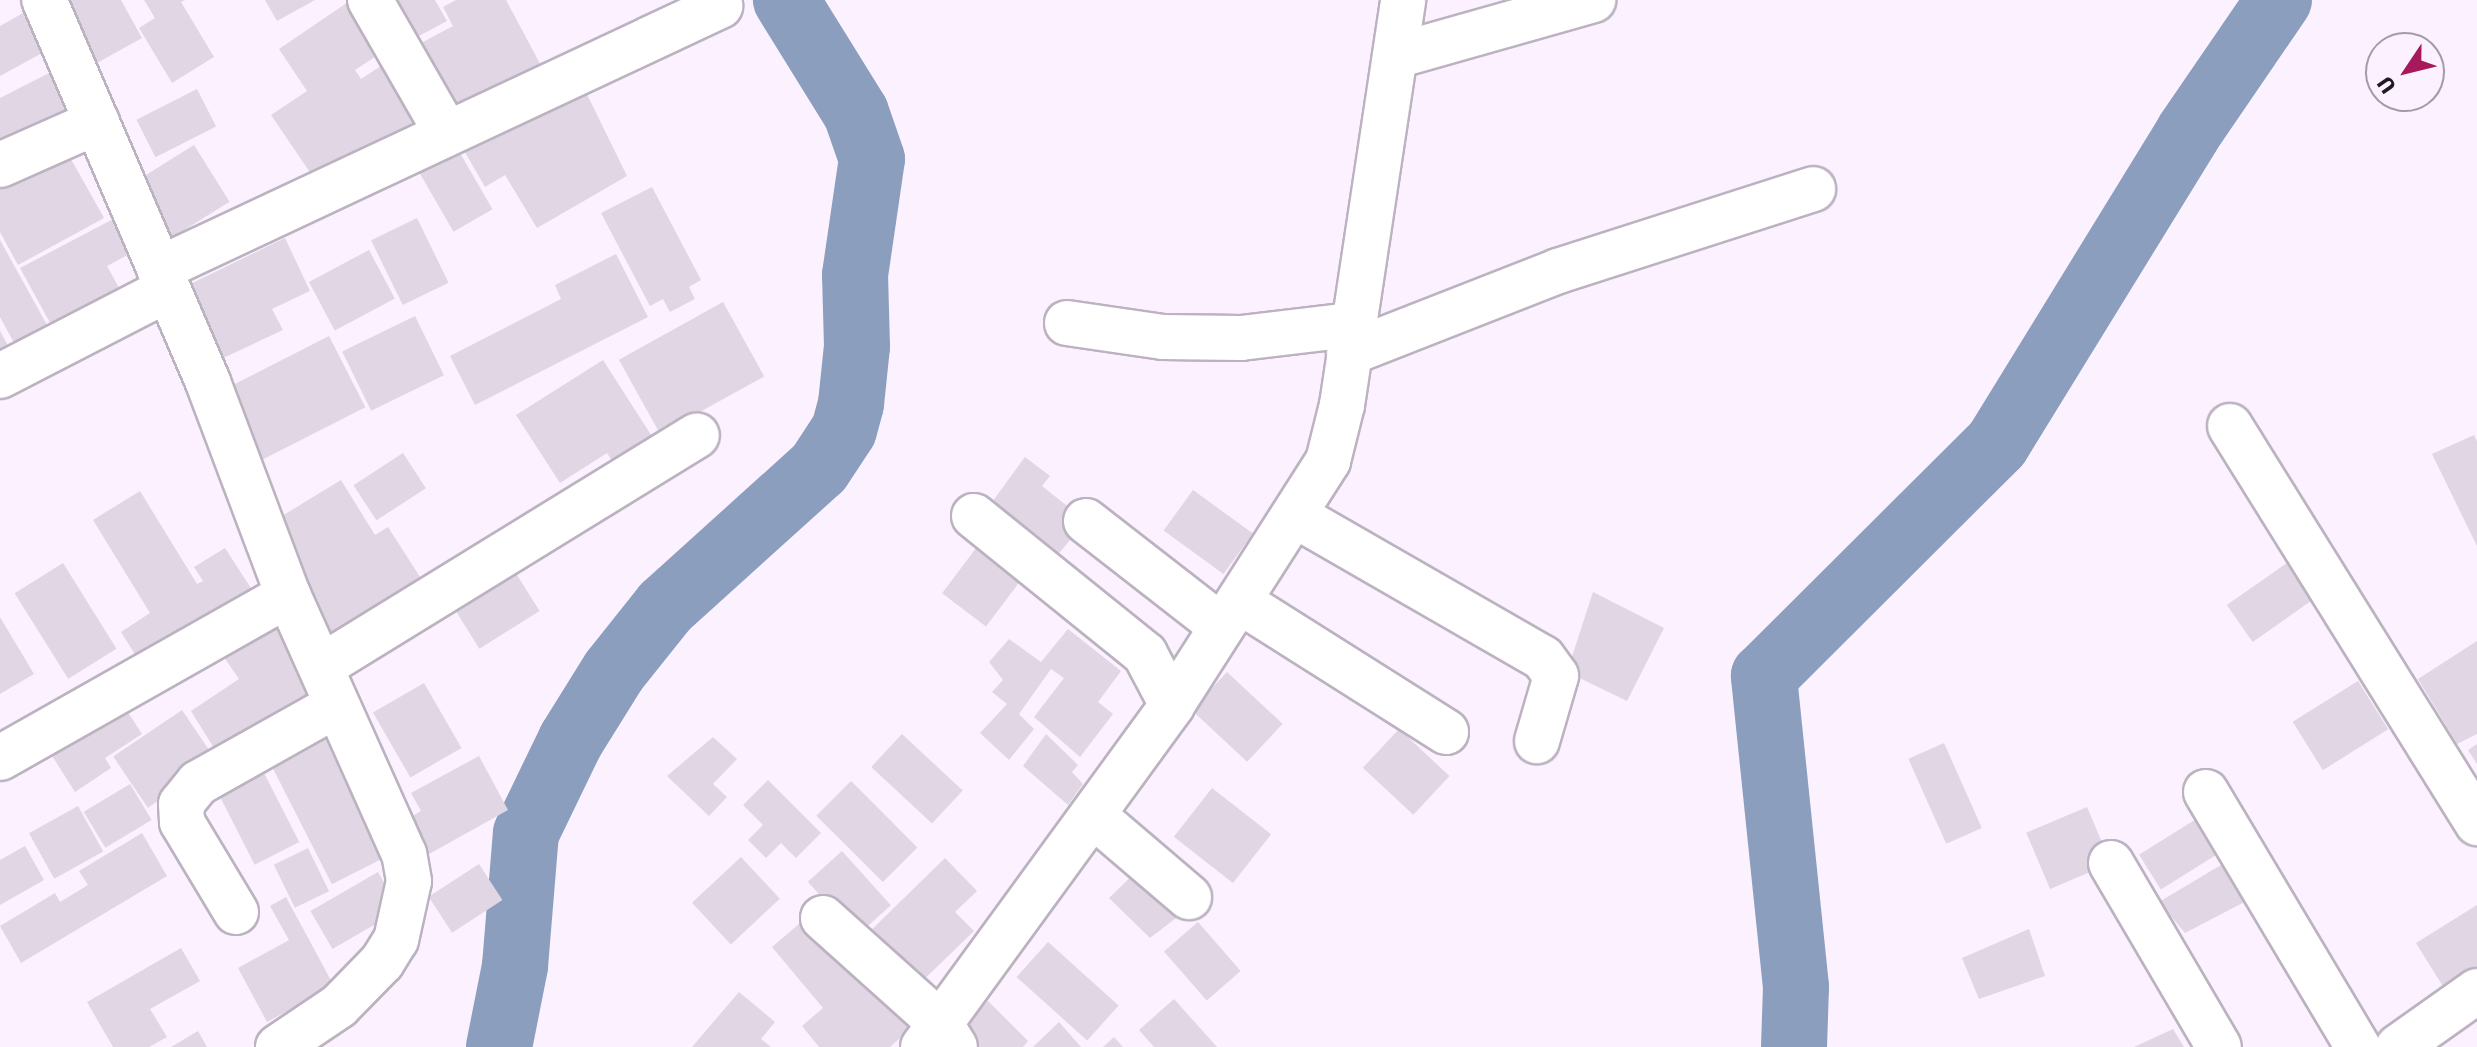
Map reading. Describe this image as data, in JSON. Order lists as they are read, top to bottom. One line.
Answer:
{"north":"bottom left"}
